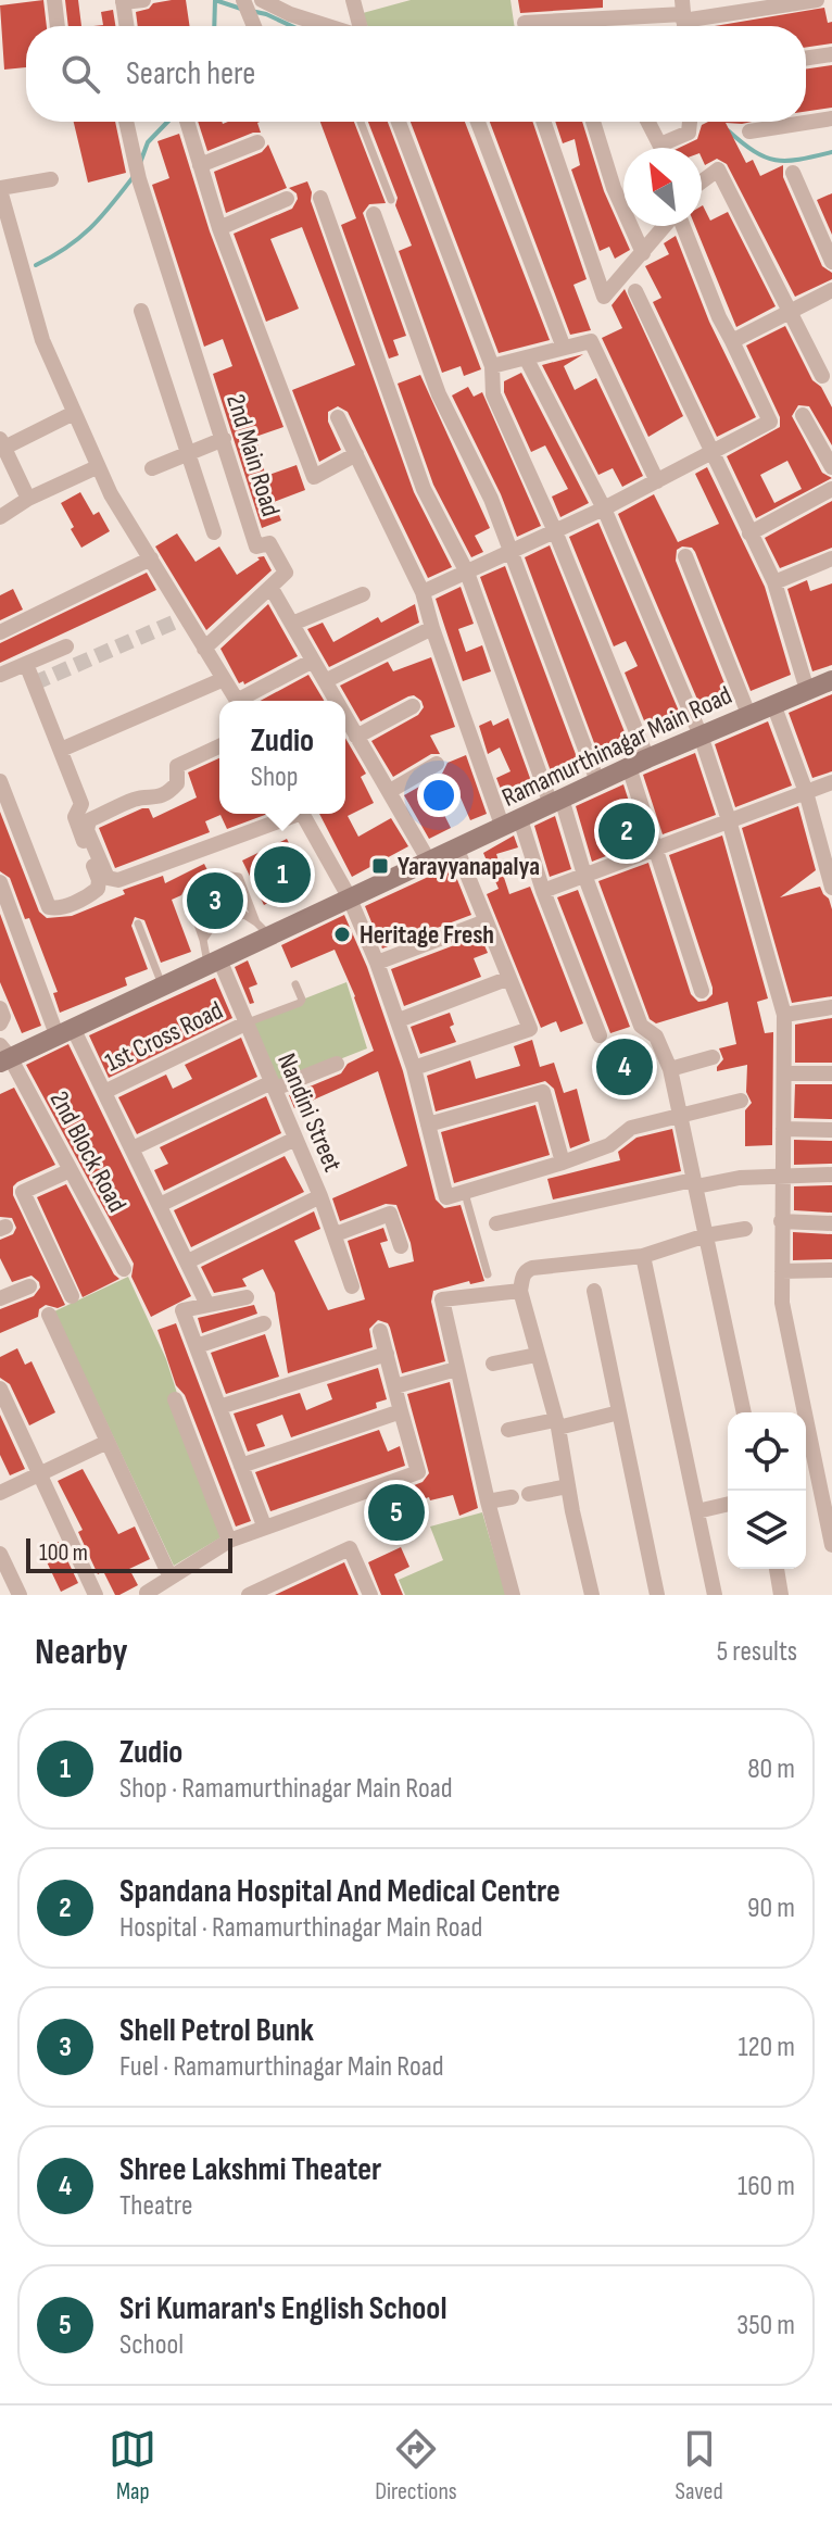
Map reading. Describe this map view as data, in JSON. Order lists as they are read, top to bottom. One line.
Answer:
{"streets":{"main road":["Ramamurthinagar Main Road"],"street":["2nd Main Road","1st Cross Road","Nandini Street","2nd Block Road"]},"crossings":[["Ramamurthinagar Main Road","Nandini Street"],["Ramamurthinagar Main Road","2nd Block Road"],["1st Cross Road","Nandini Street"]],"places":{"transit":["Yarayyanapalya"],"other":["Heritage Fresh"]},"scale_bar":"100 m","north":"top left","page":{"search":"Search here","popup":["Zudio","Shop"],"pins":["2","1","3","4","5"],"scale":"100 m","heading":["Nearby","5 results"],"list":[{"mark":"1","name":"Zudio","note":"Shop · Ramamurthinagar Main Road","value":"80 m"},{"mark":"2","name":"Spandana Hospital And Medical Centre","note":"Hospital · Ramamurthinagar Main Road","value":"90 m"},{"mark":"3","name":"Shell Petrol Bunk","note":"Fuel · Ramamurthinagar Main Road","value":"120 m"},{"mark":"4","name":"Shree Lakshmi Theater","note":"Theatre","value":"160 m"},{"mark":"5","name":"Sri Kumaran's English School","note":"School","value":"350 m"}],"nav":["Map","Directions","Saved"]}}
